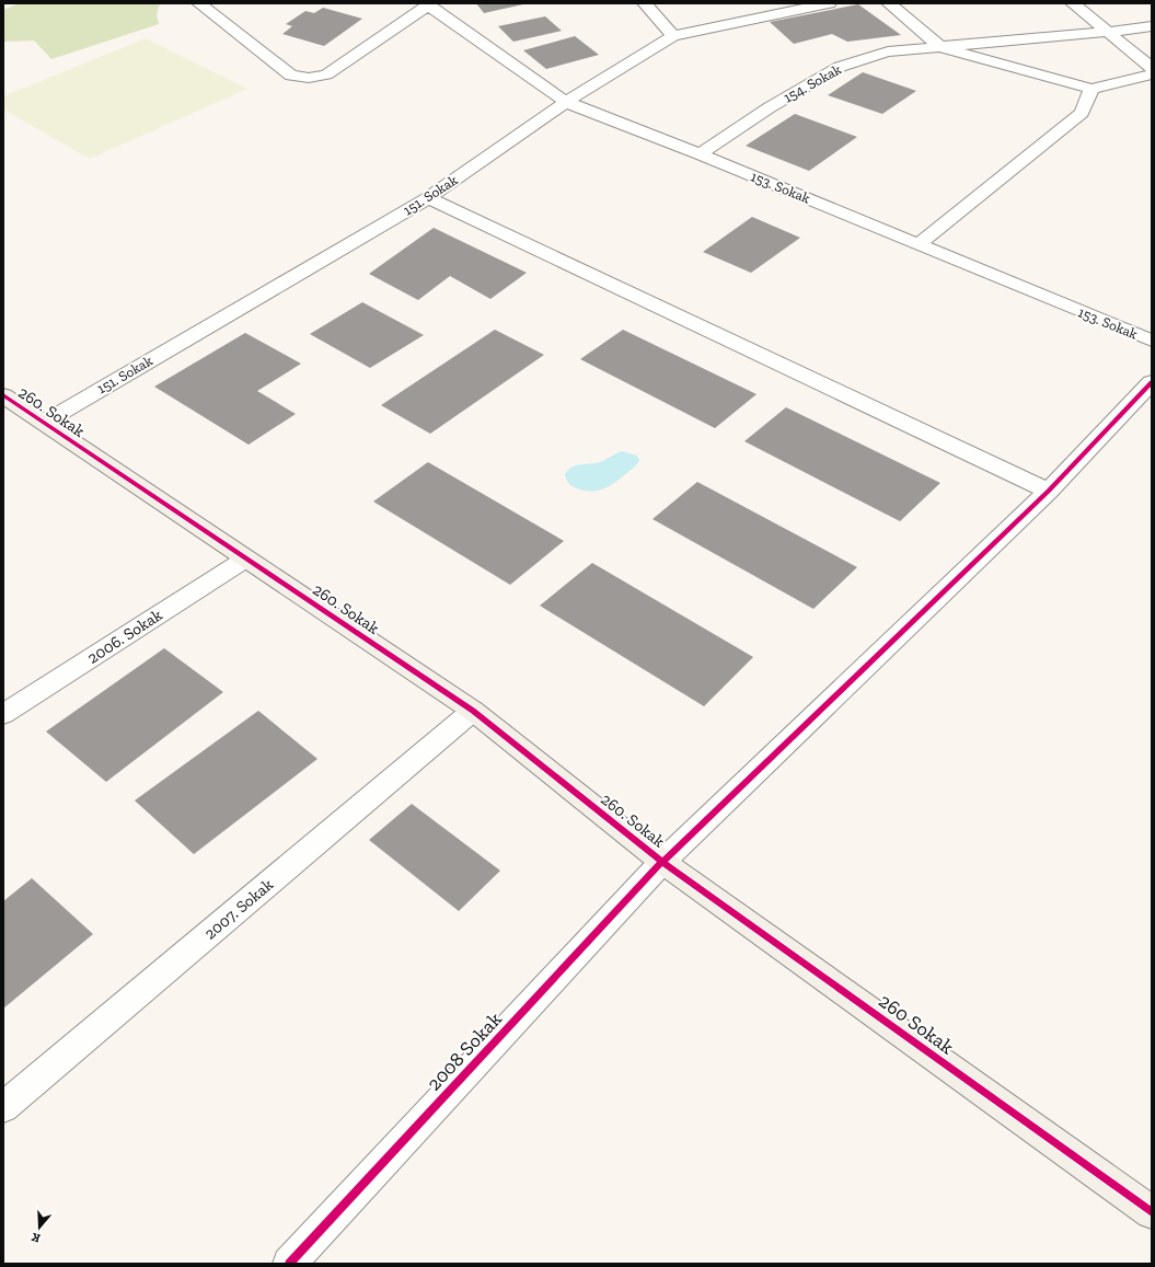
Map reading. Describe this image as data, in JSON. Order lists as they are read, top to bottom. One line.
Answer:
{"streets":{"street":["154. Sokak","153. Sokak","151. Sokak","260. Sokak","2006. Sokak","2007. Sokak","260 Sokak","2008 Sokak"]},"crossings":[["154. Sokak","153. Sokak"],["153. Sokak","151. Sokak"],["151. Sokak","260. Sokak"],["260. Sokak","2006. Sokak"],["260. Sokak","2007. Sokak"],["260. Sokak","260 Sokak"],["260. Sokak","2008 Sokak"],["260 Sokak","2008 Sokak"]],"north":"bottom"}
